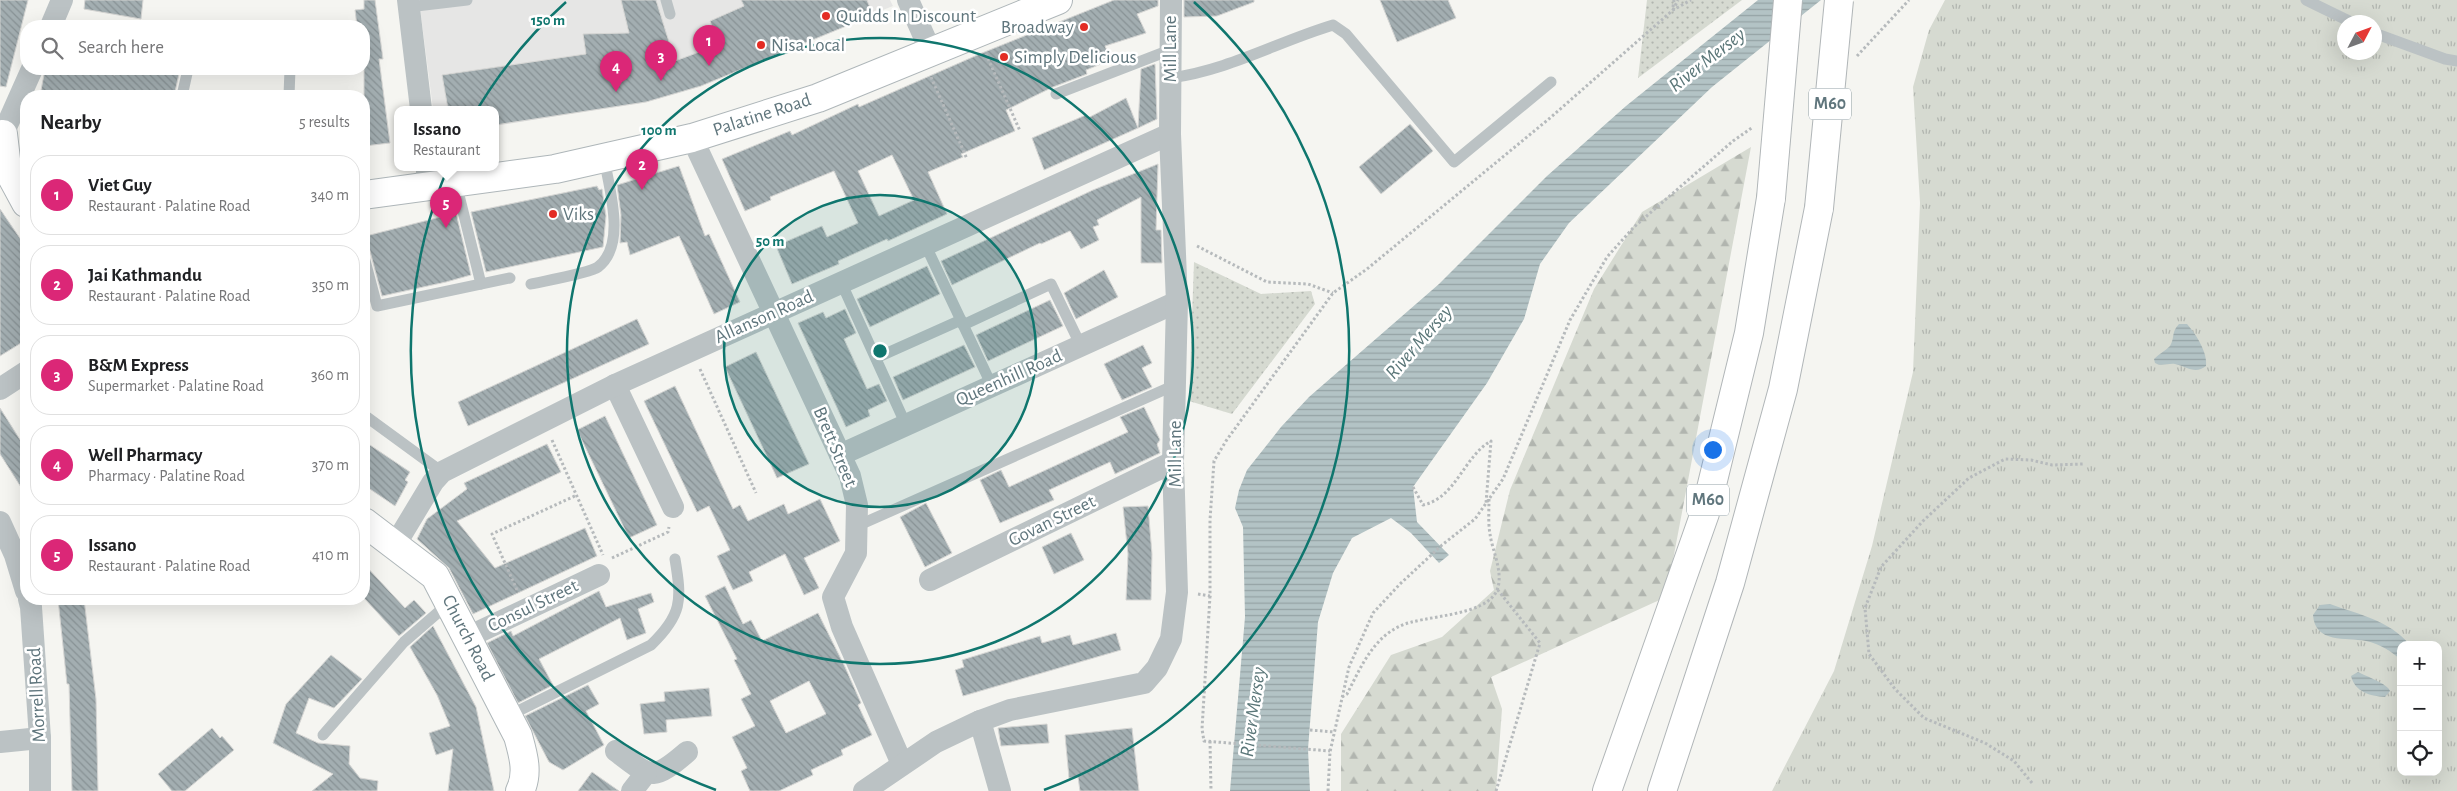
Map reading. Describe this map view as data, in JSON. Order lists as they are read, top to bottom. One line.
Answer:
{"streets":{"main road":["M60","Palatine Road","Church Road"],"street":["Mill Lane","Allanson Road","Queenhill Road","Brett Street","Govan Street","Consul Street","Morrell Road"]},"crossings":[["Mill Lane","Allanson Road"],["Mill Lane","Queenhill Road"],["Mill Lane","Brett Street"],["Mill Lane","Govan Street"],["Palatine Road","Brett Street"],["Allanson Road","Brett Street"],["Allanson Road","Church Road"],["Queenhill Road","Brett Street"],["Consul Street","Church Road"]],"water":["River Mersey"],"places":["Quidds In Discount","Broadway","Nisa Local","Simply Delicious","Viks"],"north":"top right","page":{"search":"Search here","pins":["1","3","4","2","5"],"heading":["Nearby","5 results"],"popup":["Issano","Restaurant"],"list":[{"mark":"1","name":"Viet Guy","note":"Restaurant · Palatine Road","value":"340 m"},{"mark":"2","name":"Jai Kathmandu","note":"Restaurant · Palatine Road","value":"350 m"},{"mark":"3","name":"B&M Express","note":"Supermarket · Palatine Road","value":"360 m"},{"mark":"4","name":"Well Pharmacy","note":"Pharmacy · Palatine Road","value":"370 m"},{"mark":"5","name":"Issano","note":"Restaurant · Palatine Road","value":"410 m"}],"map_buttons":["+","−"]},"rings":["150 m","100 m","50 m"]}
